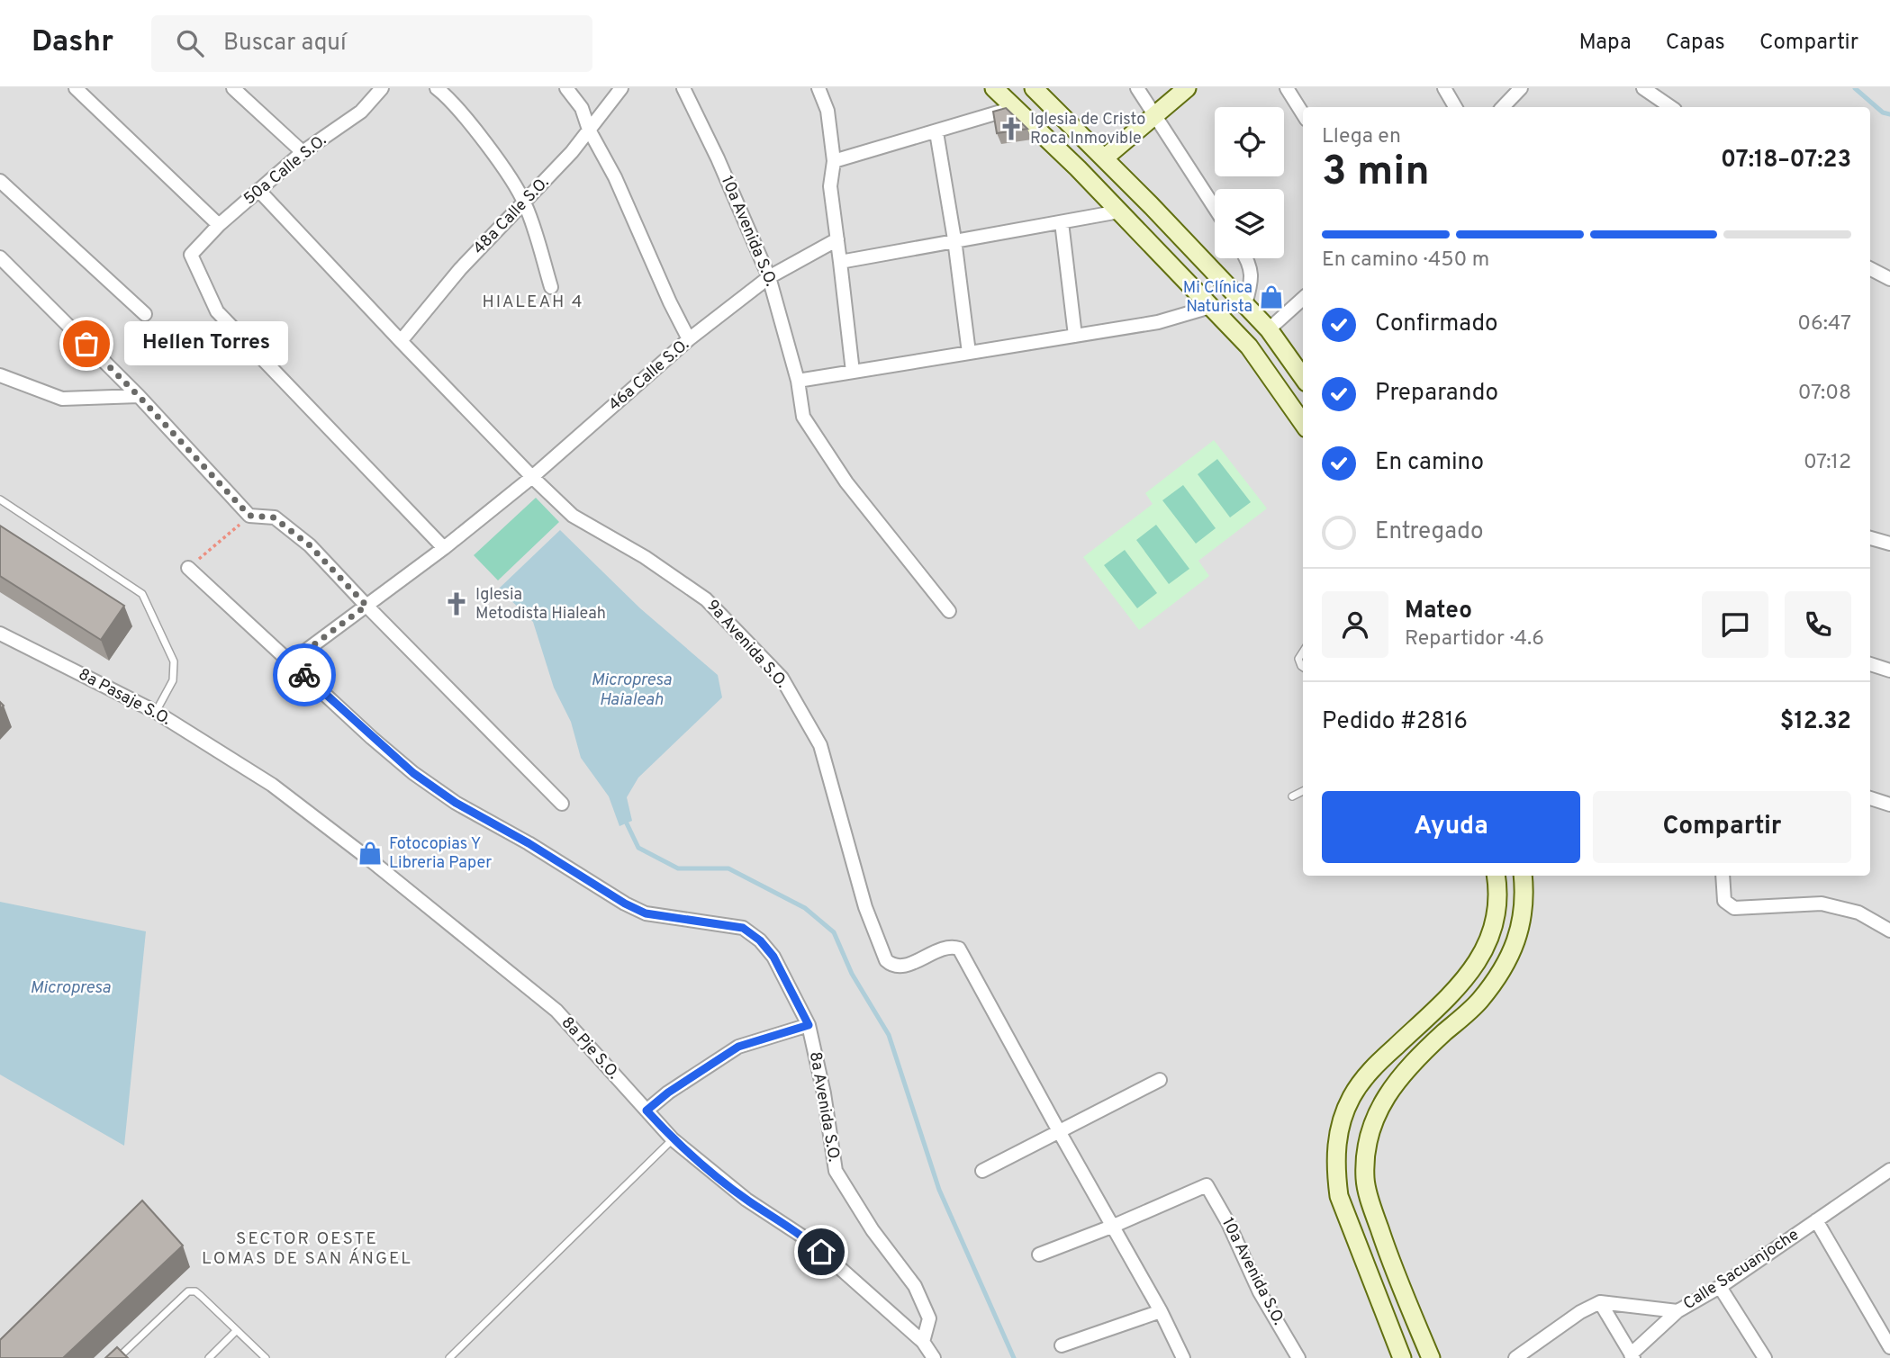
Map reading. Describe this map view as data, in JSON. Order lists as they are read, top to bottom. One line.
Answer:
{"streets":{"street":["50a Calle S.O.","48a Calle S.O.","10a Avenida S.O.","46a Calle S.O.","9a Avenida S.O.","8a Pasaje S.O.","8a Pje S.O.","8a Avenida S.O.","Calle Sacuanjoche"]},"crossings":[["50a Calle S.O.","46a Calle S.O."],["50a Calle S.O.","9a Avenida S.O."],["48a Calle S.O.","9a Avenida S.O."],["10a Avenida S.O.","46a Calle S.O."],["46a Calle S.O.","9a Avenida S.O."],["46a Calle S.O.","8a Avenida S.O."],["8a Pasaje S.O.","8a Pje S.O."],["8a Pje S.O.","8a Avenida S.O."]],"districts":["HIALEAH 4","SECTOR OESTE LOMAS DE SAN ÁNGEL"],"water":["Micropresa Haialeah","Micropresa"],"places":{"church":["Iglesia de Cristo Roca Inmovible","Iglesia Metodista Hialeah"],"shop":["Mi Clínica Naturista","Fotocopias Y Libreria Paper"],"other":["Hellen Torres"]},"page":{"header":"Dashr","search":"Buscar aquí","nav":["Mapa","Capas","Compartir"],"heading":["3 min","Llega en","07:18–07:23"],"panel":["Mateo","Repartidor · 4.6","Pedido #2816","$12.32"],"bar":"En camino · 450 m","list":[["Confirmado","06:47"],["Preparando","07:08"],["En camino","07:12"],"Entregado"],"bubble":"Hellen Torres","buttons":["Ayuda","Compartir"]}}
